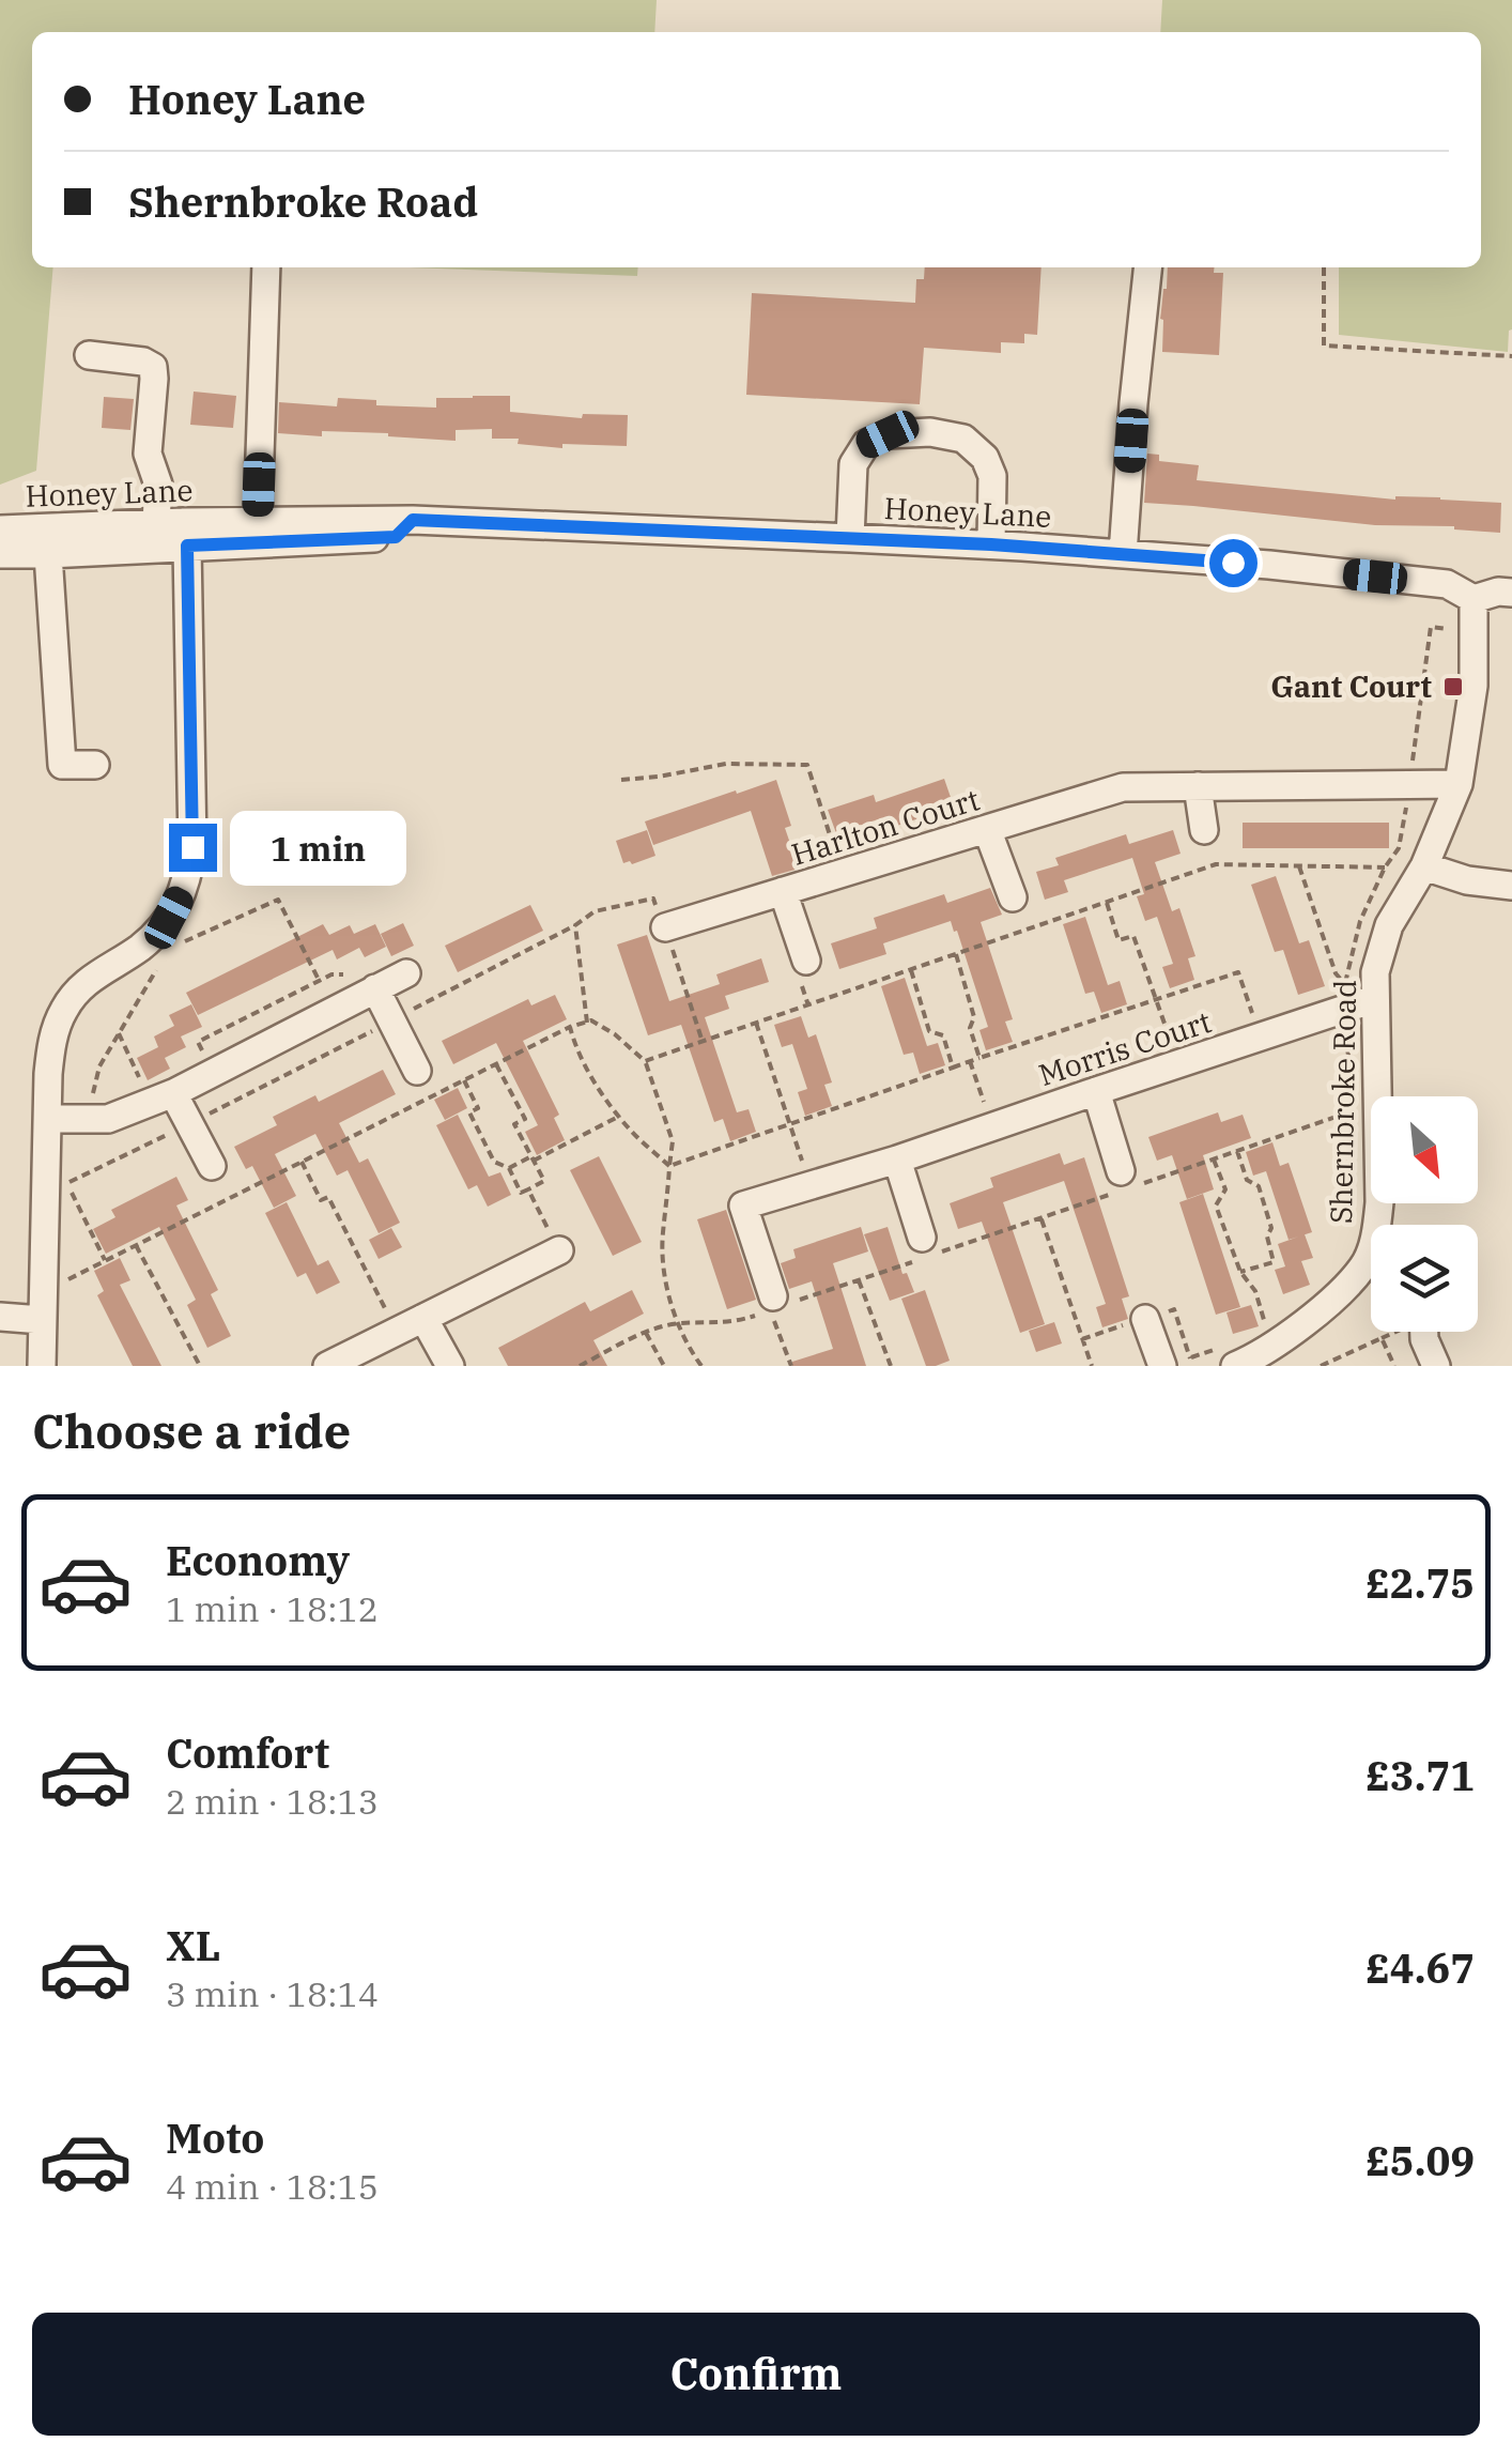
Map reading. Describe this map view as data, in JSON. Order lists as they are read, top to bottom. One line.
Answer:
{"streets":{"street":["Honey Lane","Harlton Court","Morris Court","Shernbroke Road"]},"crossings":[["Honey Lane","Shernbroke Road"],["Morris Court","Shernbroke Road"]],"places":{"transit":["Gant Court"]},"north":"bottom right","page":{"banner":["Honey Lane","Shernbroke Road"],"bubble":"1 min","heading":"Choose a ride","list":[{"name":"Economy","note":"1 min · 18:12","value":"£2.75"},{"name":"Comfort","note":"2 min · 18:13","value":"£3.71"},{"name":"XL","note":"3 min · 18:14","value":"£4.67"},{"name":"Moto","note":"4 min · 18:15","value":"£5.09"}],"buttons":"Confirm"}}
